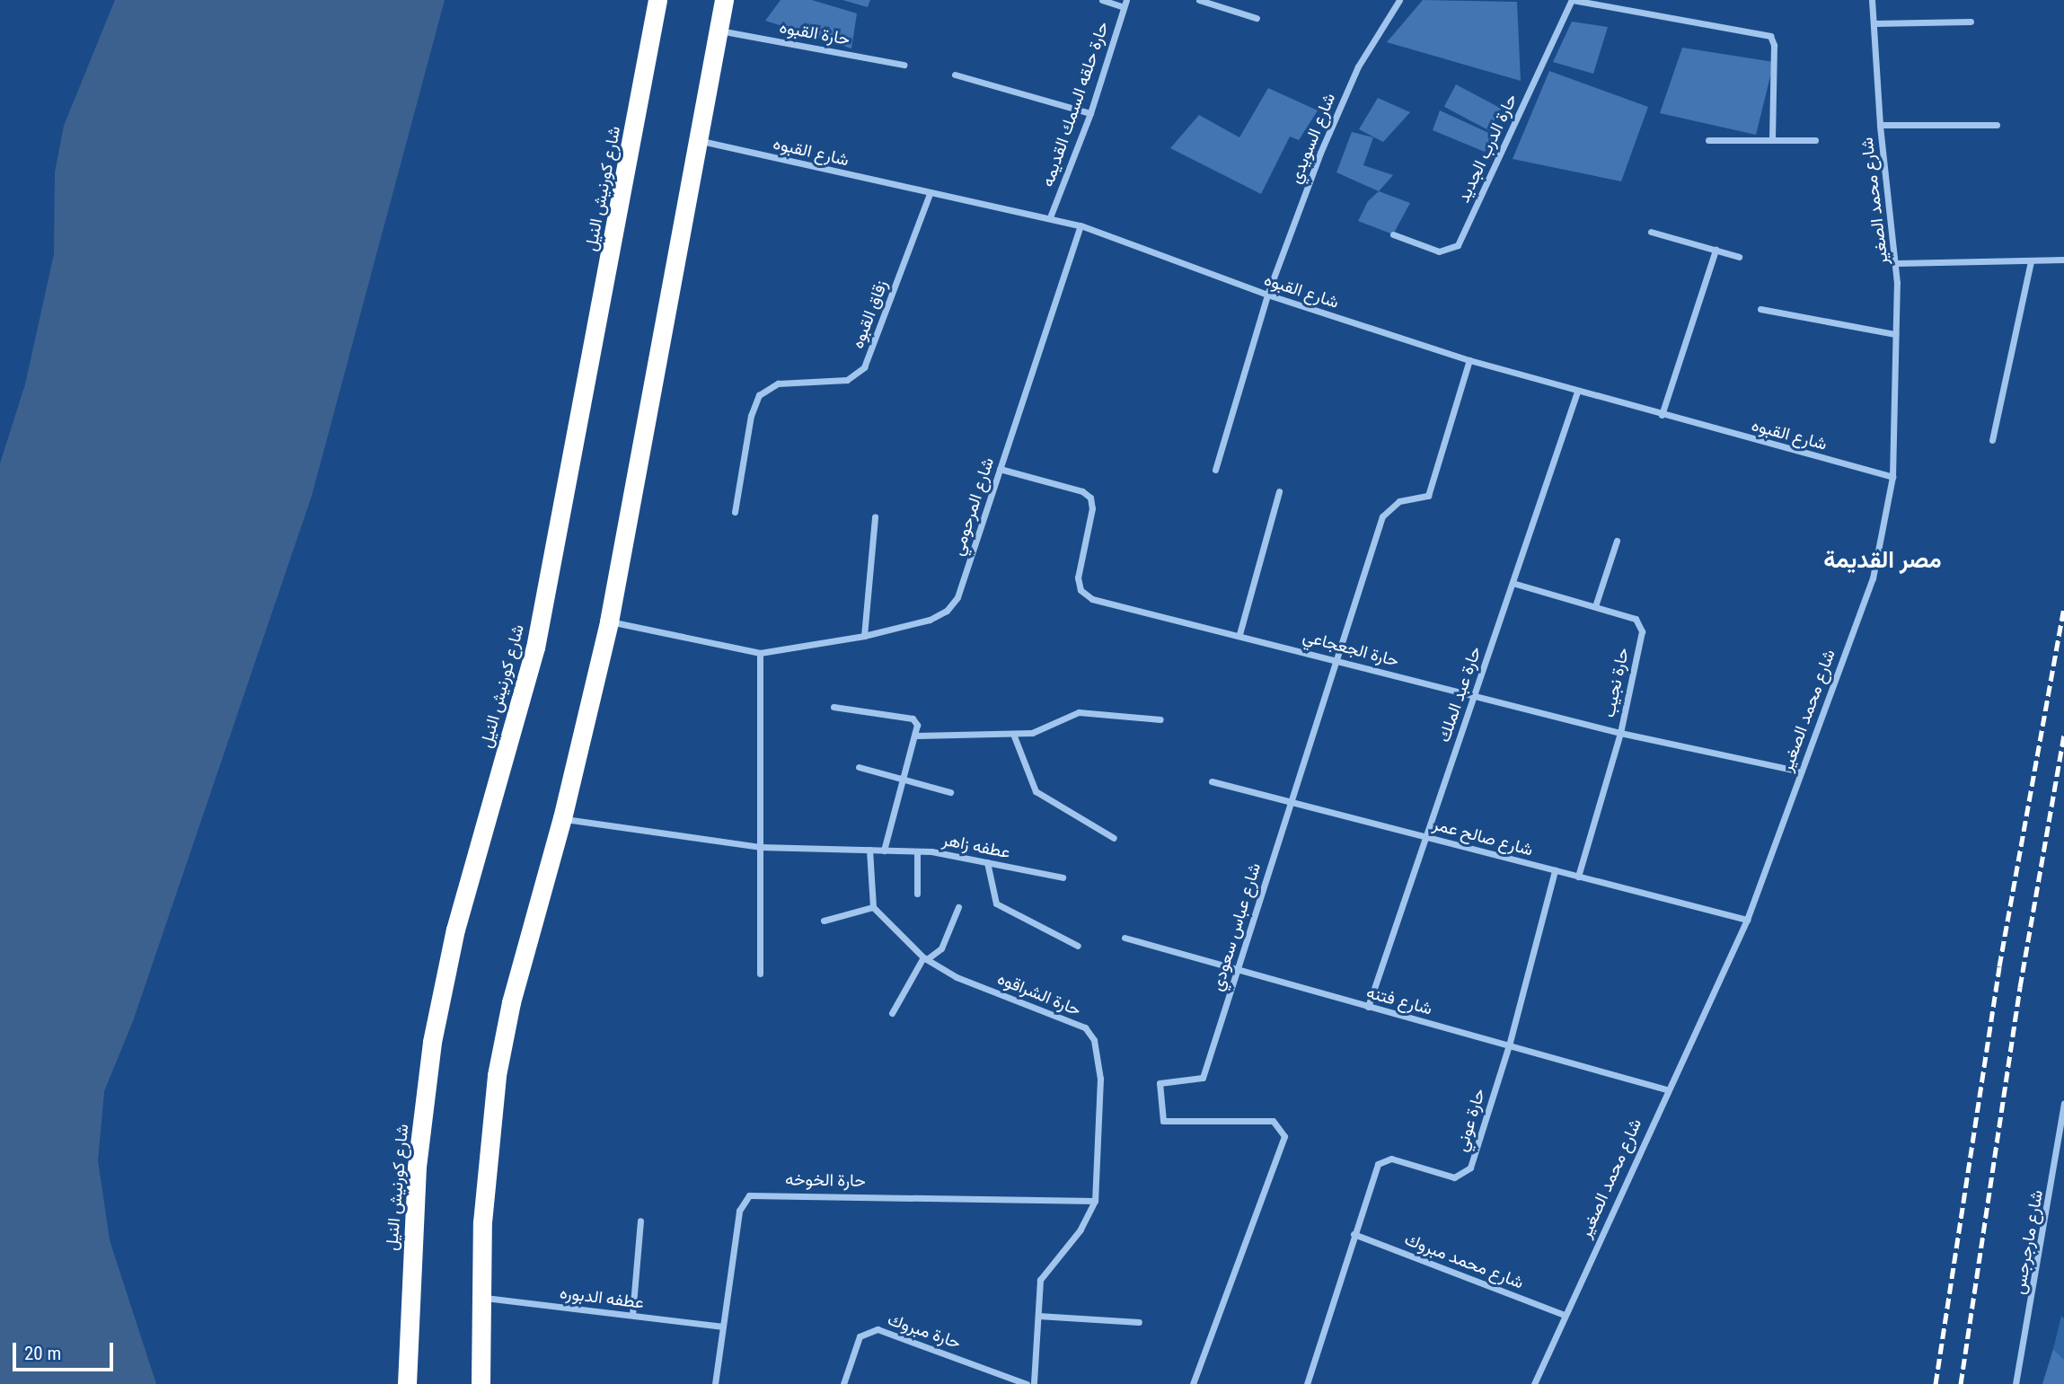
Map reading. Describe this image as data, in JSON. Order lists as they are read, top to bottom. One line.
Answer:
{"streets":{"highway":["شارع كورنيش النيل"],"street":["حارة القبوه","حارة حلقه السمك القديمه","شارع السويدي","حارة الدرب الجديد","شارع القبوه","شارع محمد الصغير","زقاق القبوه","شارع المرحومي","حارة الجعجاعي","حارة نجيب","حارة عبد الملك","شارع صالح عمر","عطفه زاهر","شارع عباس سعودي","حارة الشراقوه","شارع فتنه","حارة عوني","حارة الخوخه","شارع مارجرجس","شارع محمد مبروك","عطفه الدبوره","حارة مبروك"]},"crossings":[["حارة حلقه السمك القديمه","شارع القبوه"],["شارع السويدي","شارع القبوه"],["شارع القبوه","شارع محمد الصغير"],["شارع القبوه","زقاق القبوه"],["شارع القبوه","شارع المرحومي"],["شارع القبوه","حارة عبد الملك"],["شارع القبوه","شارع عباس سعودي"],["شارع محمد الصغير","حارة الجعجاعي"],["شارع محمد الصغير","شارع صالح عمر"],["شارع محمد الصغير","شارع فتنه"],["شارع محمد الصغير","شارع محمد مبروك"],["شارع المرحومي","حارة الجعجاعي"],["حارة الجعجاعي","حارة نجيب"],["حارة الجعجاعي","حارة عبد الملك"],["حارة الجعجاعي","شارع عباس سعودي"],["حارة نجيب","حارة عبد الملك"],["حارة نجيب","شارع صالح عمر"],["حارة عبد الملك","شارع صالح عمر"],["حارة عبد الملك","شارع فتنه"],["شارع صالح عمر","شارع عباس سعودي"],["شارع صالح عمر","حارة عوني"],["شارع عباس سعودي","شارع فتنه"],["حارة الشراقوه","حارة الخوخه"],["شارع فتنه","حارة عوني"],["حارة عوني","شارع محمد مبروك"],["حارة الخوخه","عطفه الدبوره"]],"districts":["مصر القديمة"],"scale_bar":"20 m"}
